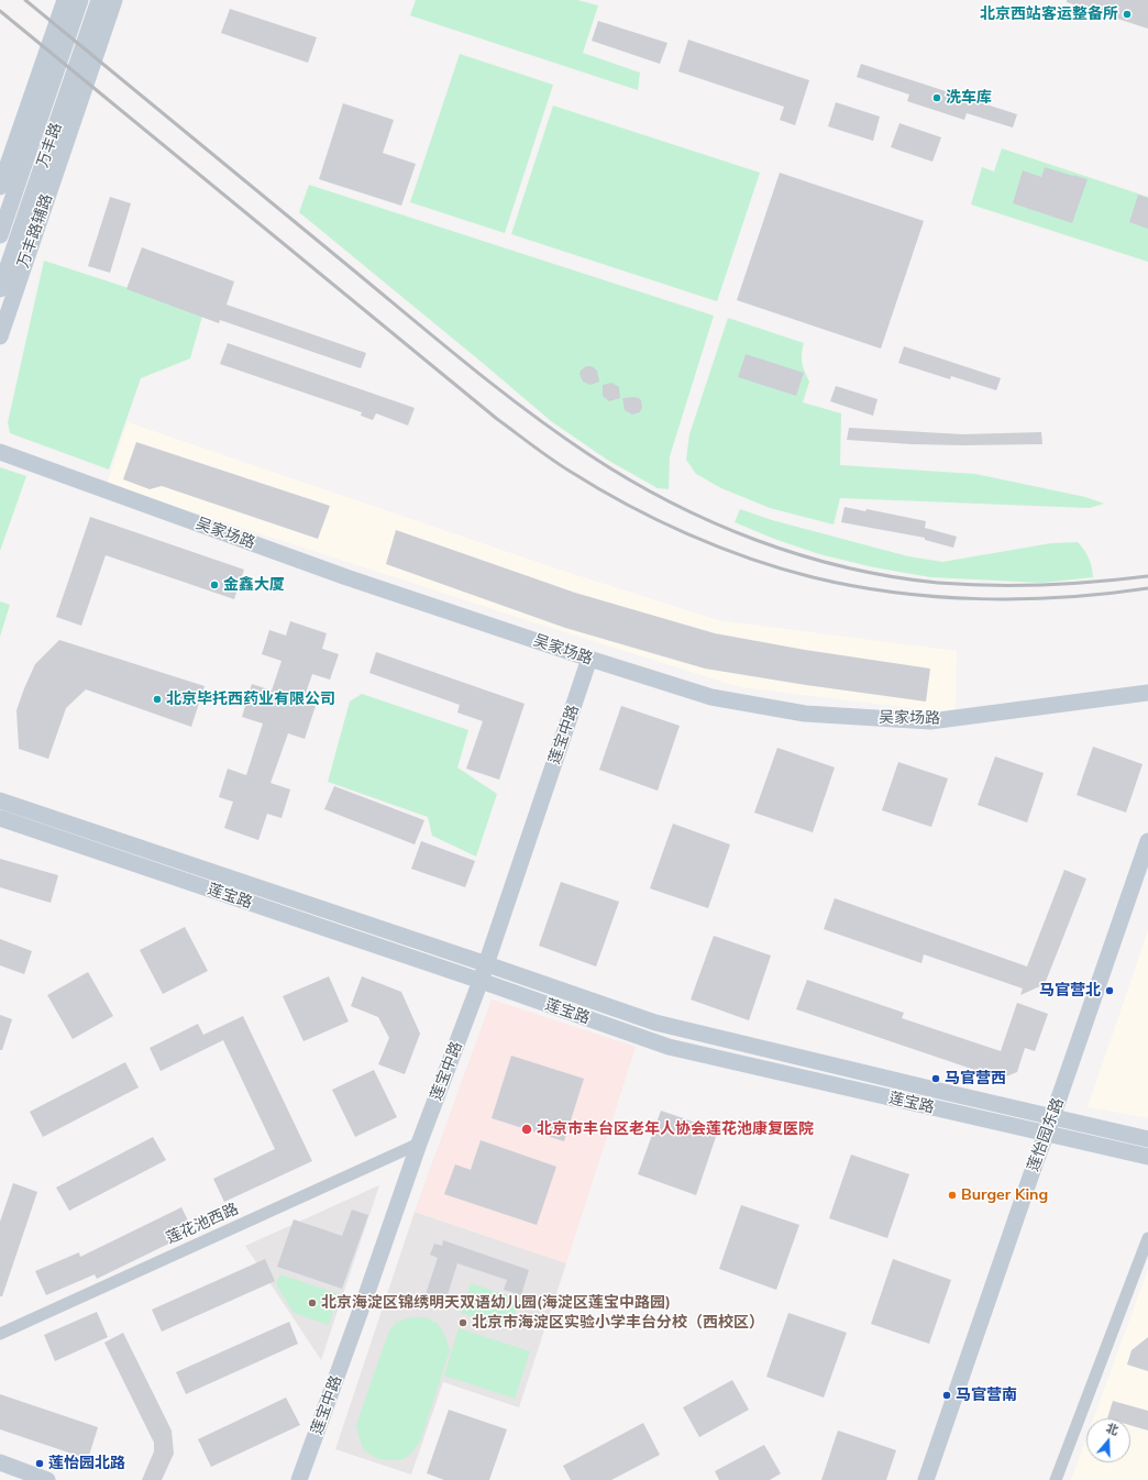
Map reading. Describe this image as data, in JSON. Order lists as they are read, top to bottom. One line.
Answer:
{"streets":{"street":["万丰路","万丰路辅路","吴家场路","莲宝中路","莲宝路","莲怡园东路","莲花池西路"]},"crossings":[["吴家场路","莲宝中路"],["莲宝中路","莲宝路"],["莲宝中路","莲花池西路"],["莲宝路","莲怡园东路"]],"places":["北京西站客运整备所","洗车库","金鑫大厦","北京毕托西药业有限公司","马官营北","马官营西","北京市丰台区老年人协会莲花池康复医院","Burger King","北京海淀区锦绣明天双语幼儿园(海淀区莲宝中路园)","北京市海淀区实验小学丰台分校（西校区）","马官营南","莲怡园北路"],"north":"top"}
